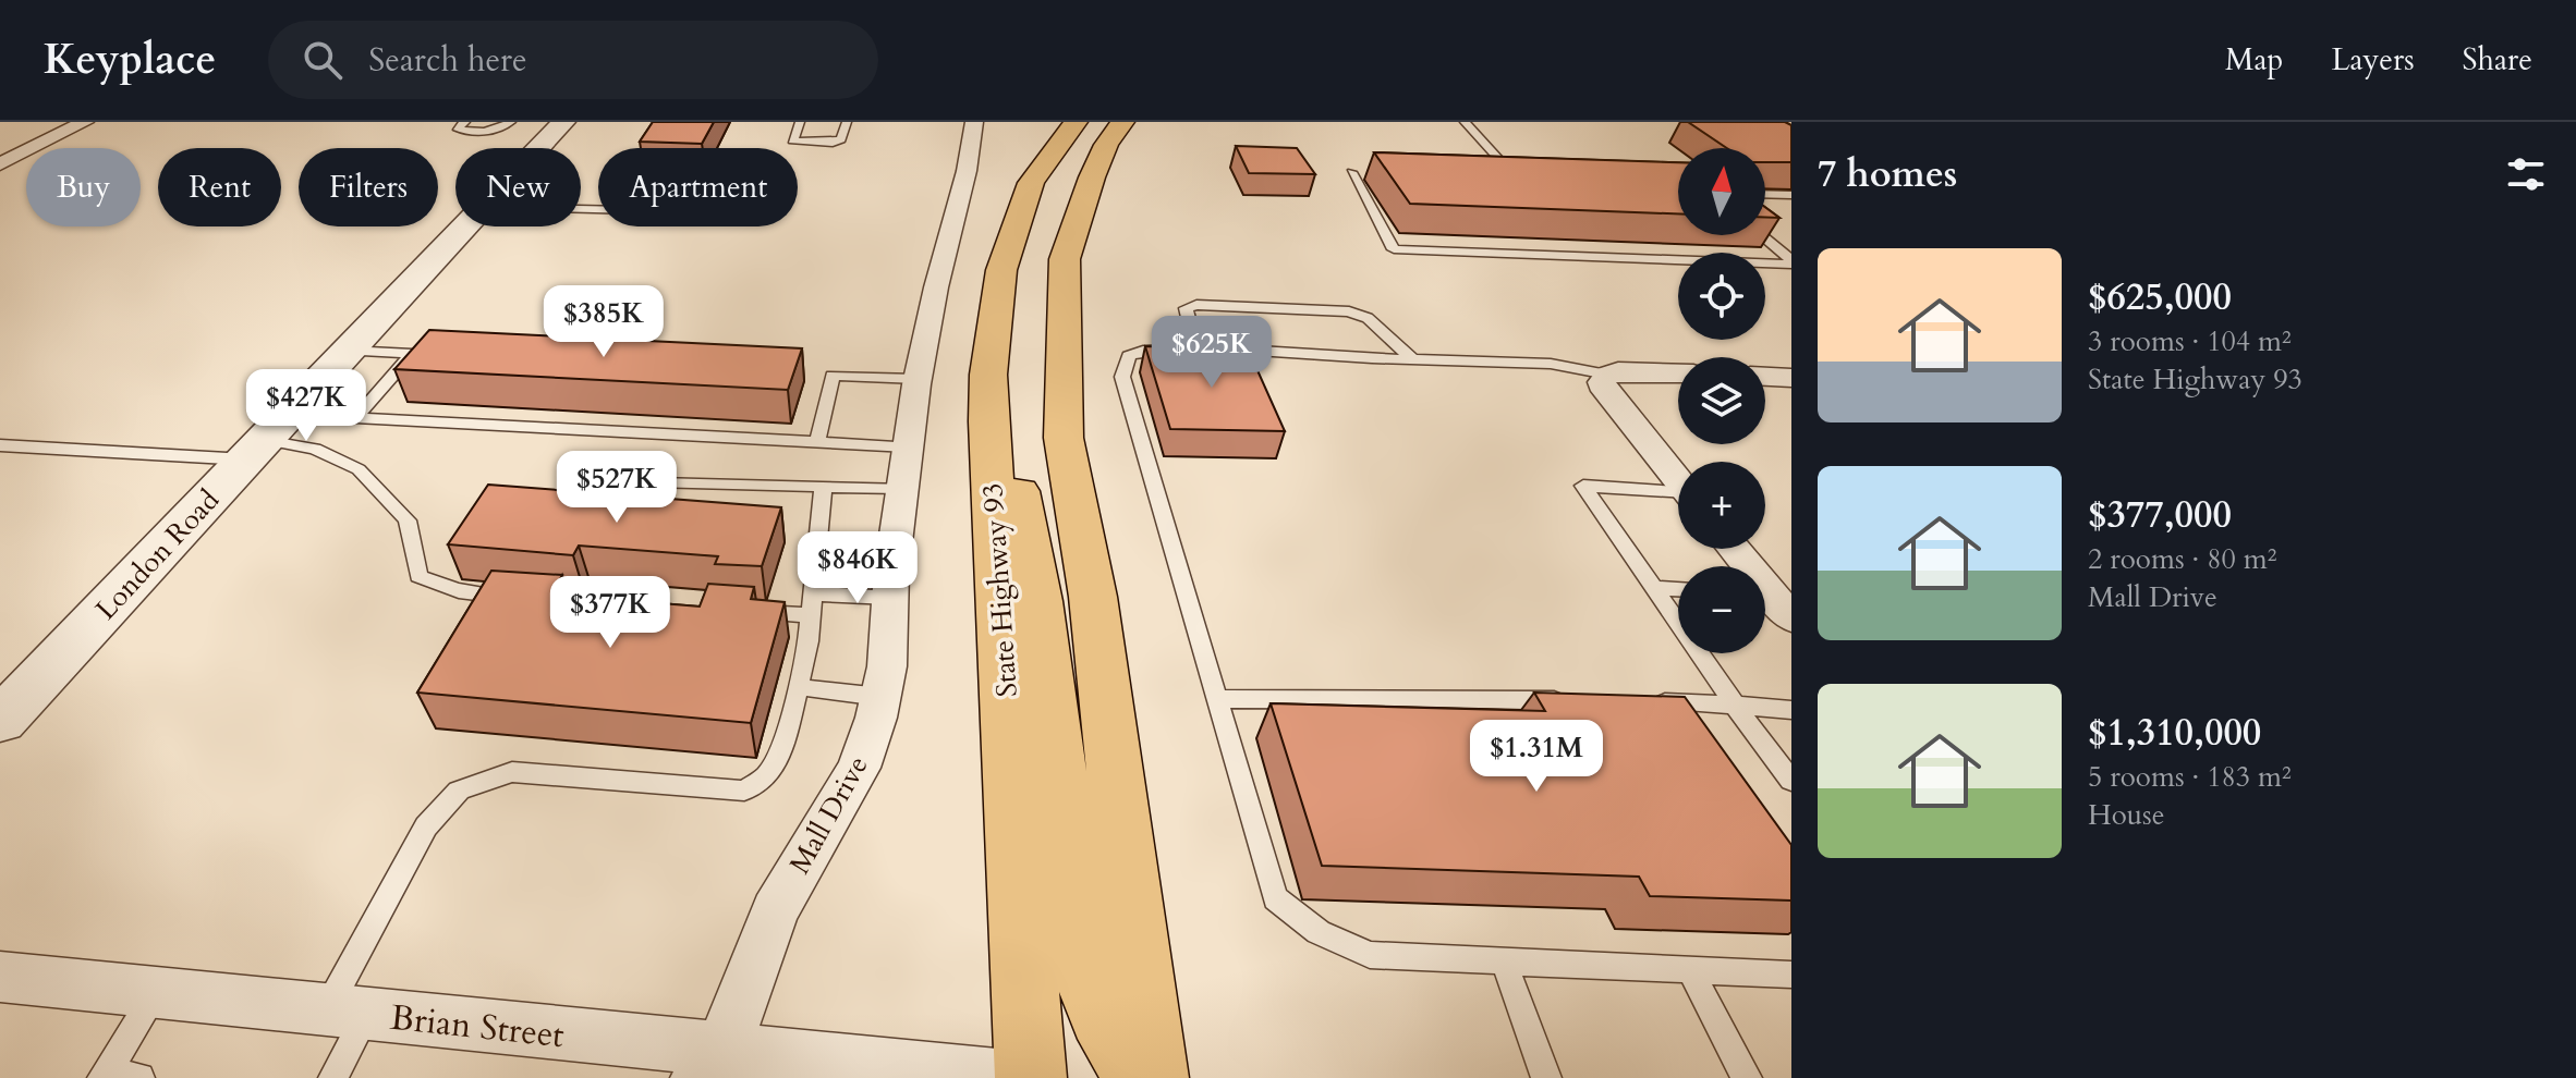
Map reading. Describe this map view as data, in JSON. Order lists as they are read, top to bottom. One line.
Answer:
{"streets":{"main road":["State Highway 93"],"street":["London Road","Mall Drive","Brian Street"]},"crossings":[["Mall Drive","Brian Street"]],"north":"top","page":{"header":"Keyplace","search":"Search here","nav":["Map","Layers","Share"],"heading":"7 homes","map_buttons":["+","−"],"chip":["Buy","Rent","Filters","New","Apartment"],"list":[{"name":"$625,000","note":"3 rooms · 104 m² · State Highway 93"},{"name":"$377,000","note":"2 rooms · 80 m² · Mall Drive"},{"name":"$1,310,000","note":"5 rooms · 183 m² · House"}],"price":["$385K","$625K","$427K","$527K","$846K","$377K","$1.31M"]}}
